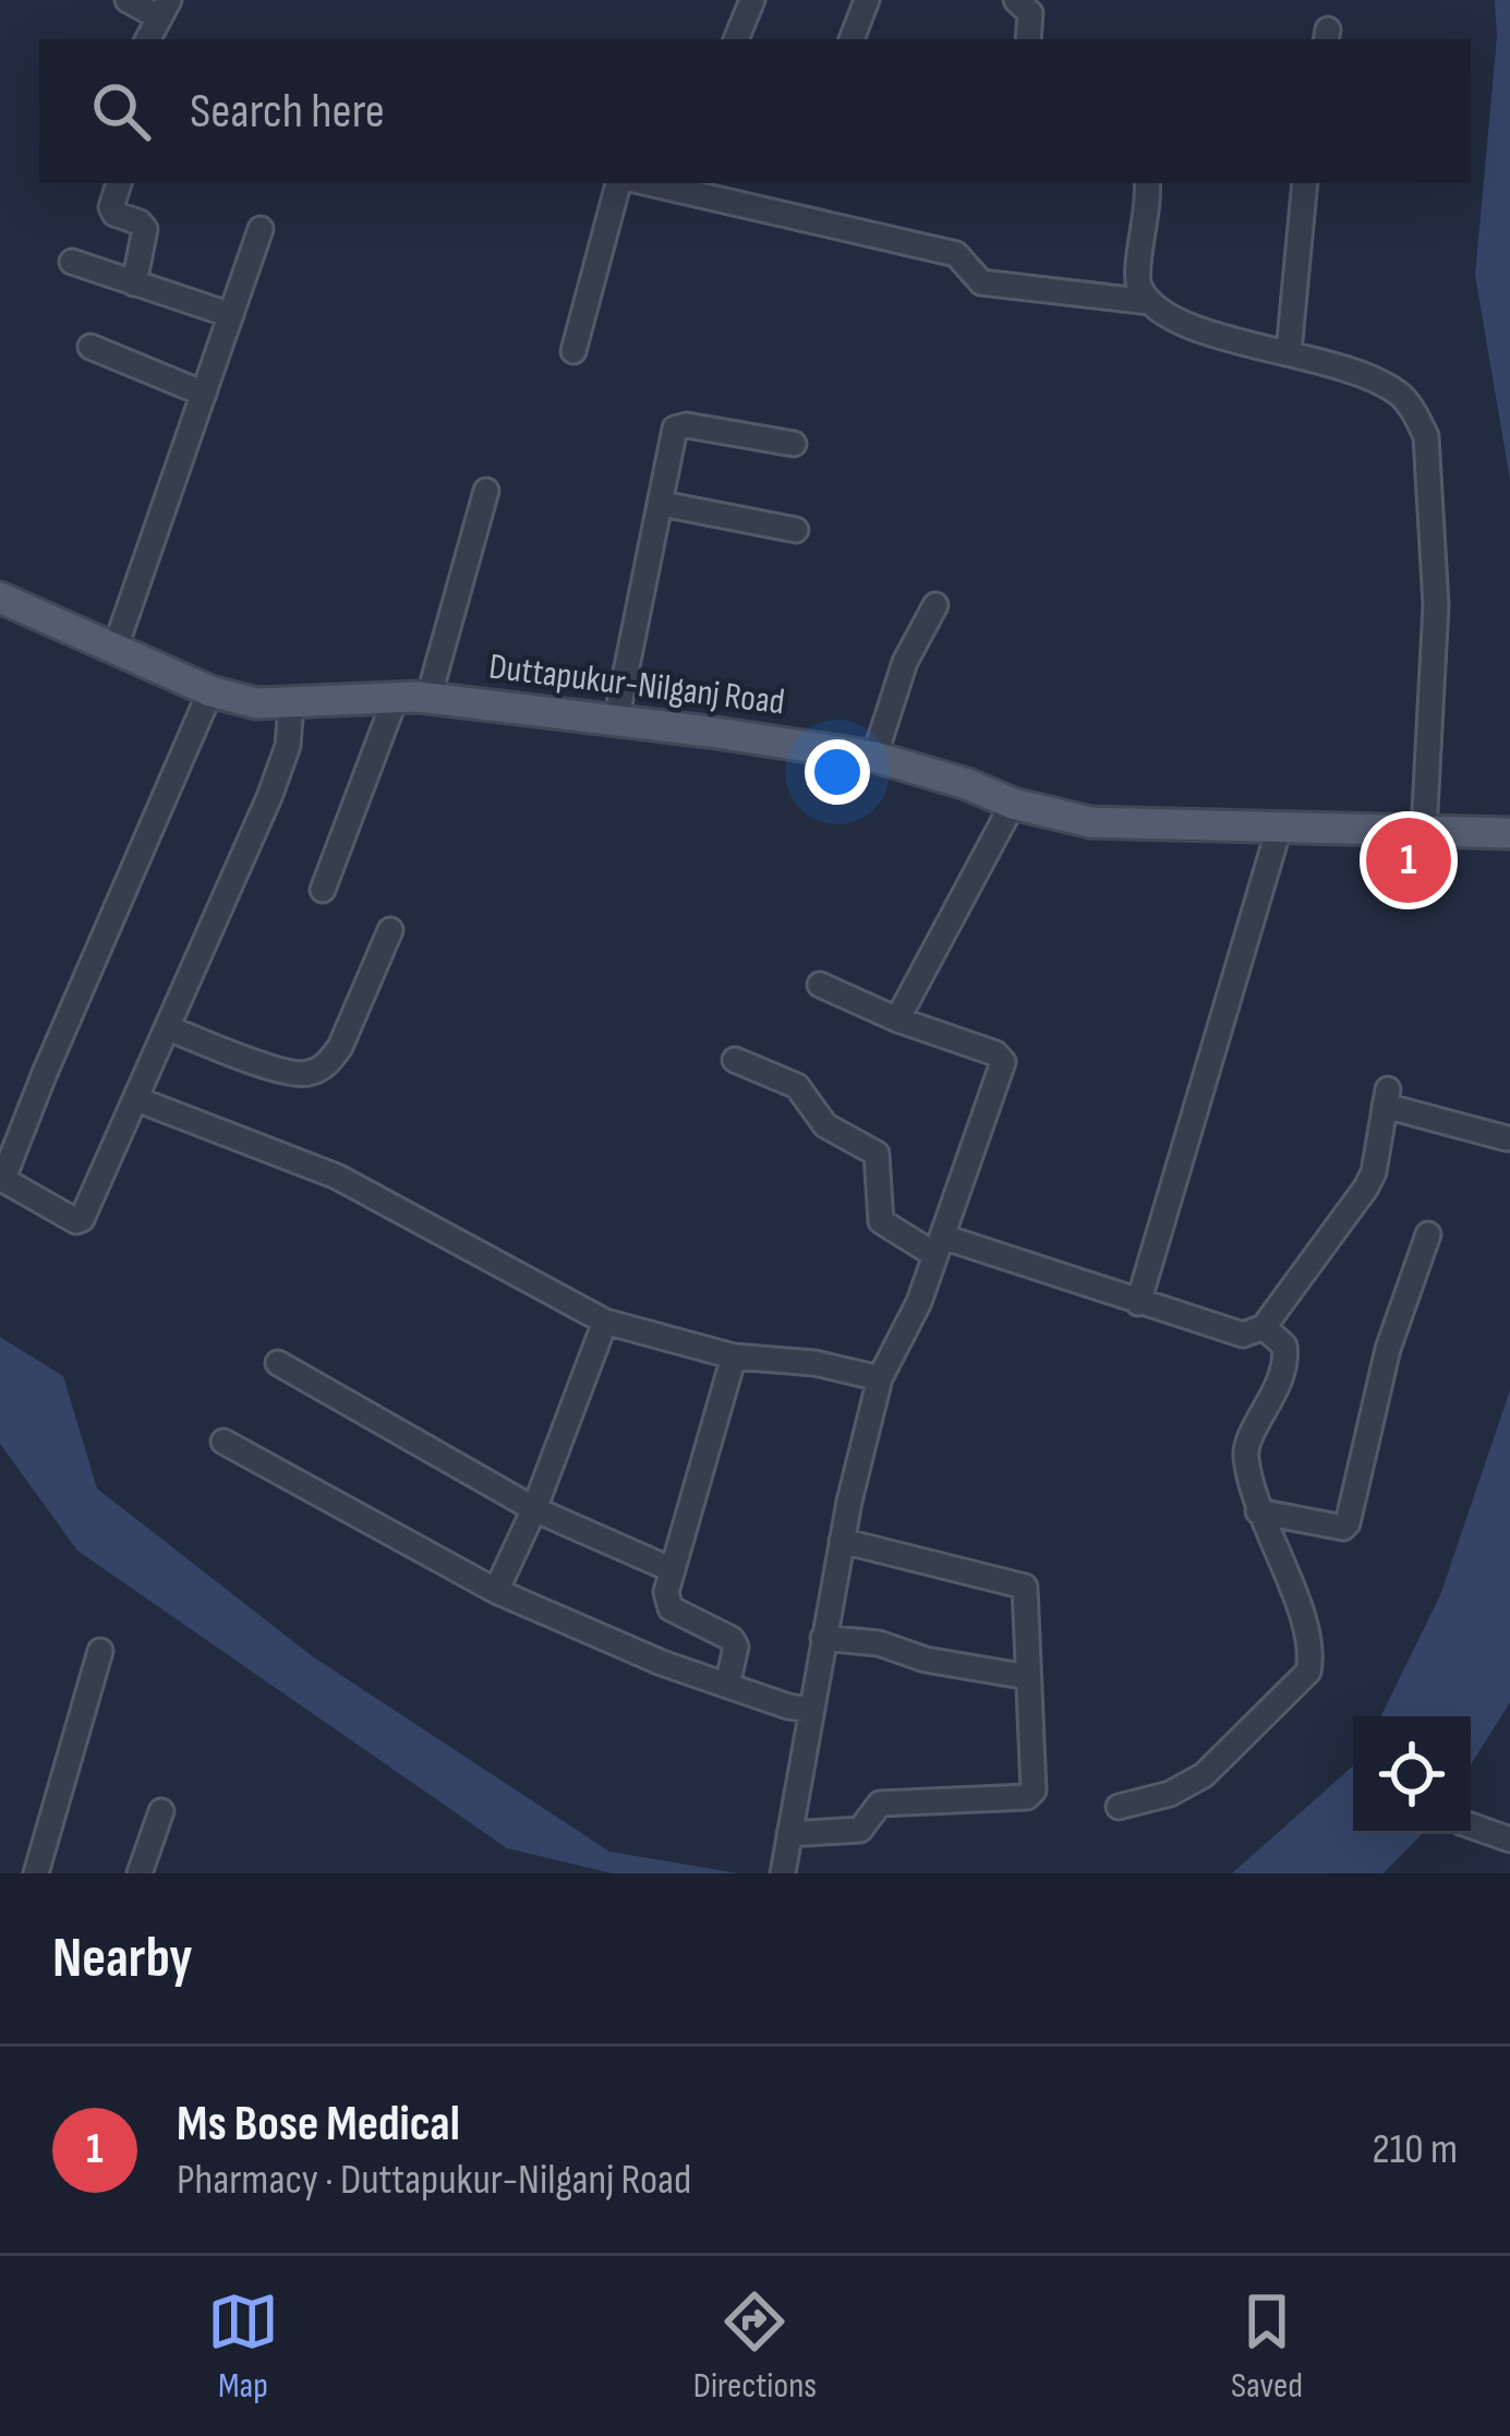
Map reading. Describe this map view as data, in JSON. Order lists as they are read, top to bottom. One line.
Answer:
{"streets":{"main road":["Duttapukur-Nilganj Road"]},"page":{"search":"Search here","pins":"1","heading":"Nearby","list":[{"mark":"1","name":"Ms Bose Medical","note":"Pharmacy · Duttapukur-Nilganj Road","value":"210 m"}],"nav":["Map","Directions","Saved"]}}
